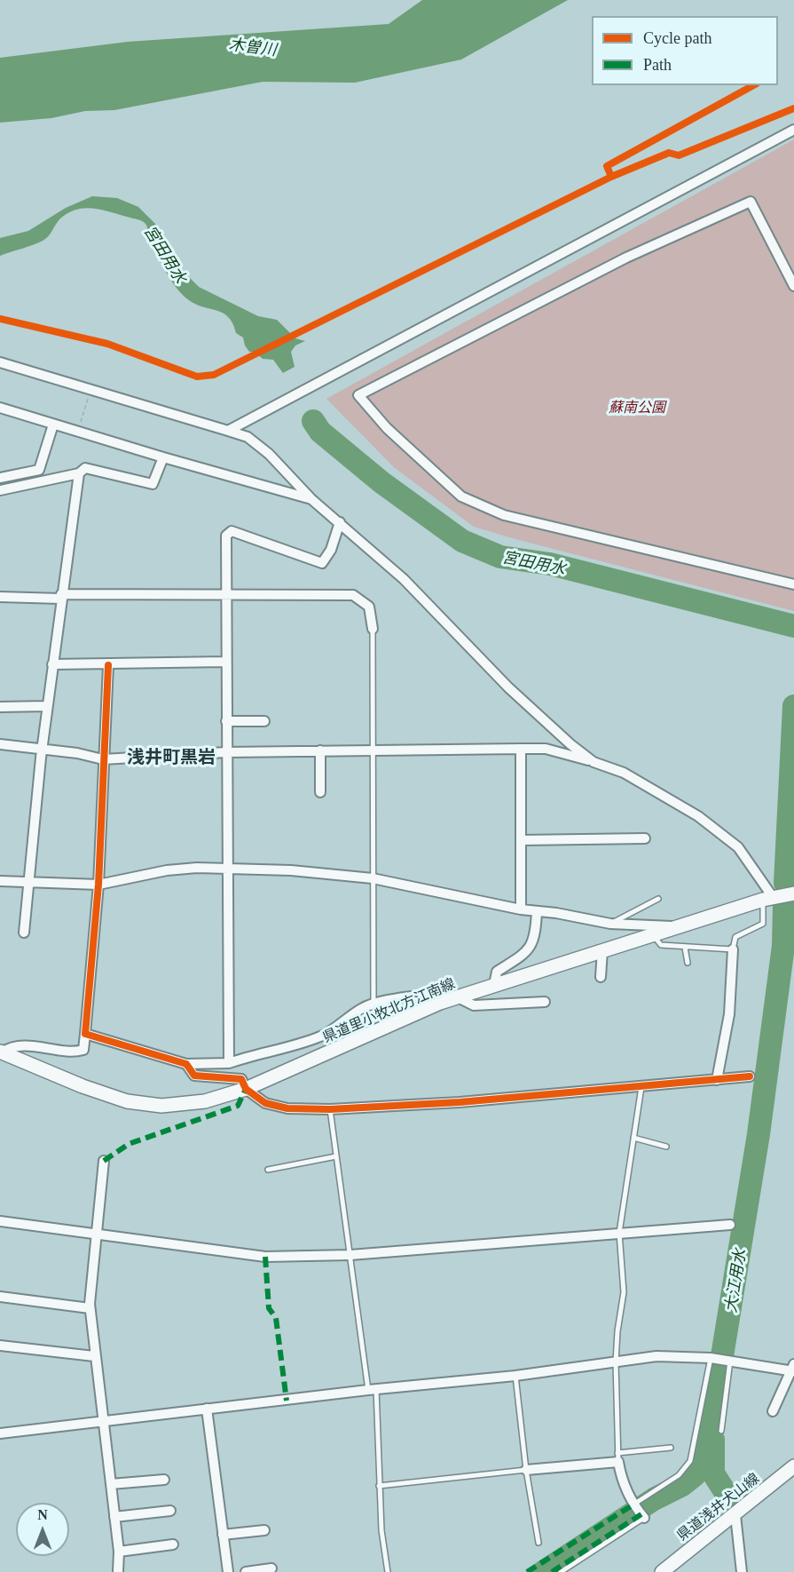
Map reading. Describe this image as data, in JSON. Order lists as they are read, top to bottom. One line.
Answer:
{"streets":{"main road":["県道里小牧北方江南線","県道浅井犬山線"]},"districts":["浅井町黒岩"],"water":["木曽川","宮田用水","大江用水"],"parks":["蘇南公園"],"legend":["Cycle path","Path"],"north":"top"}
